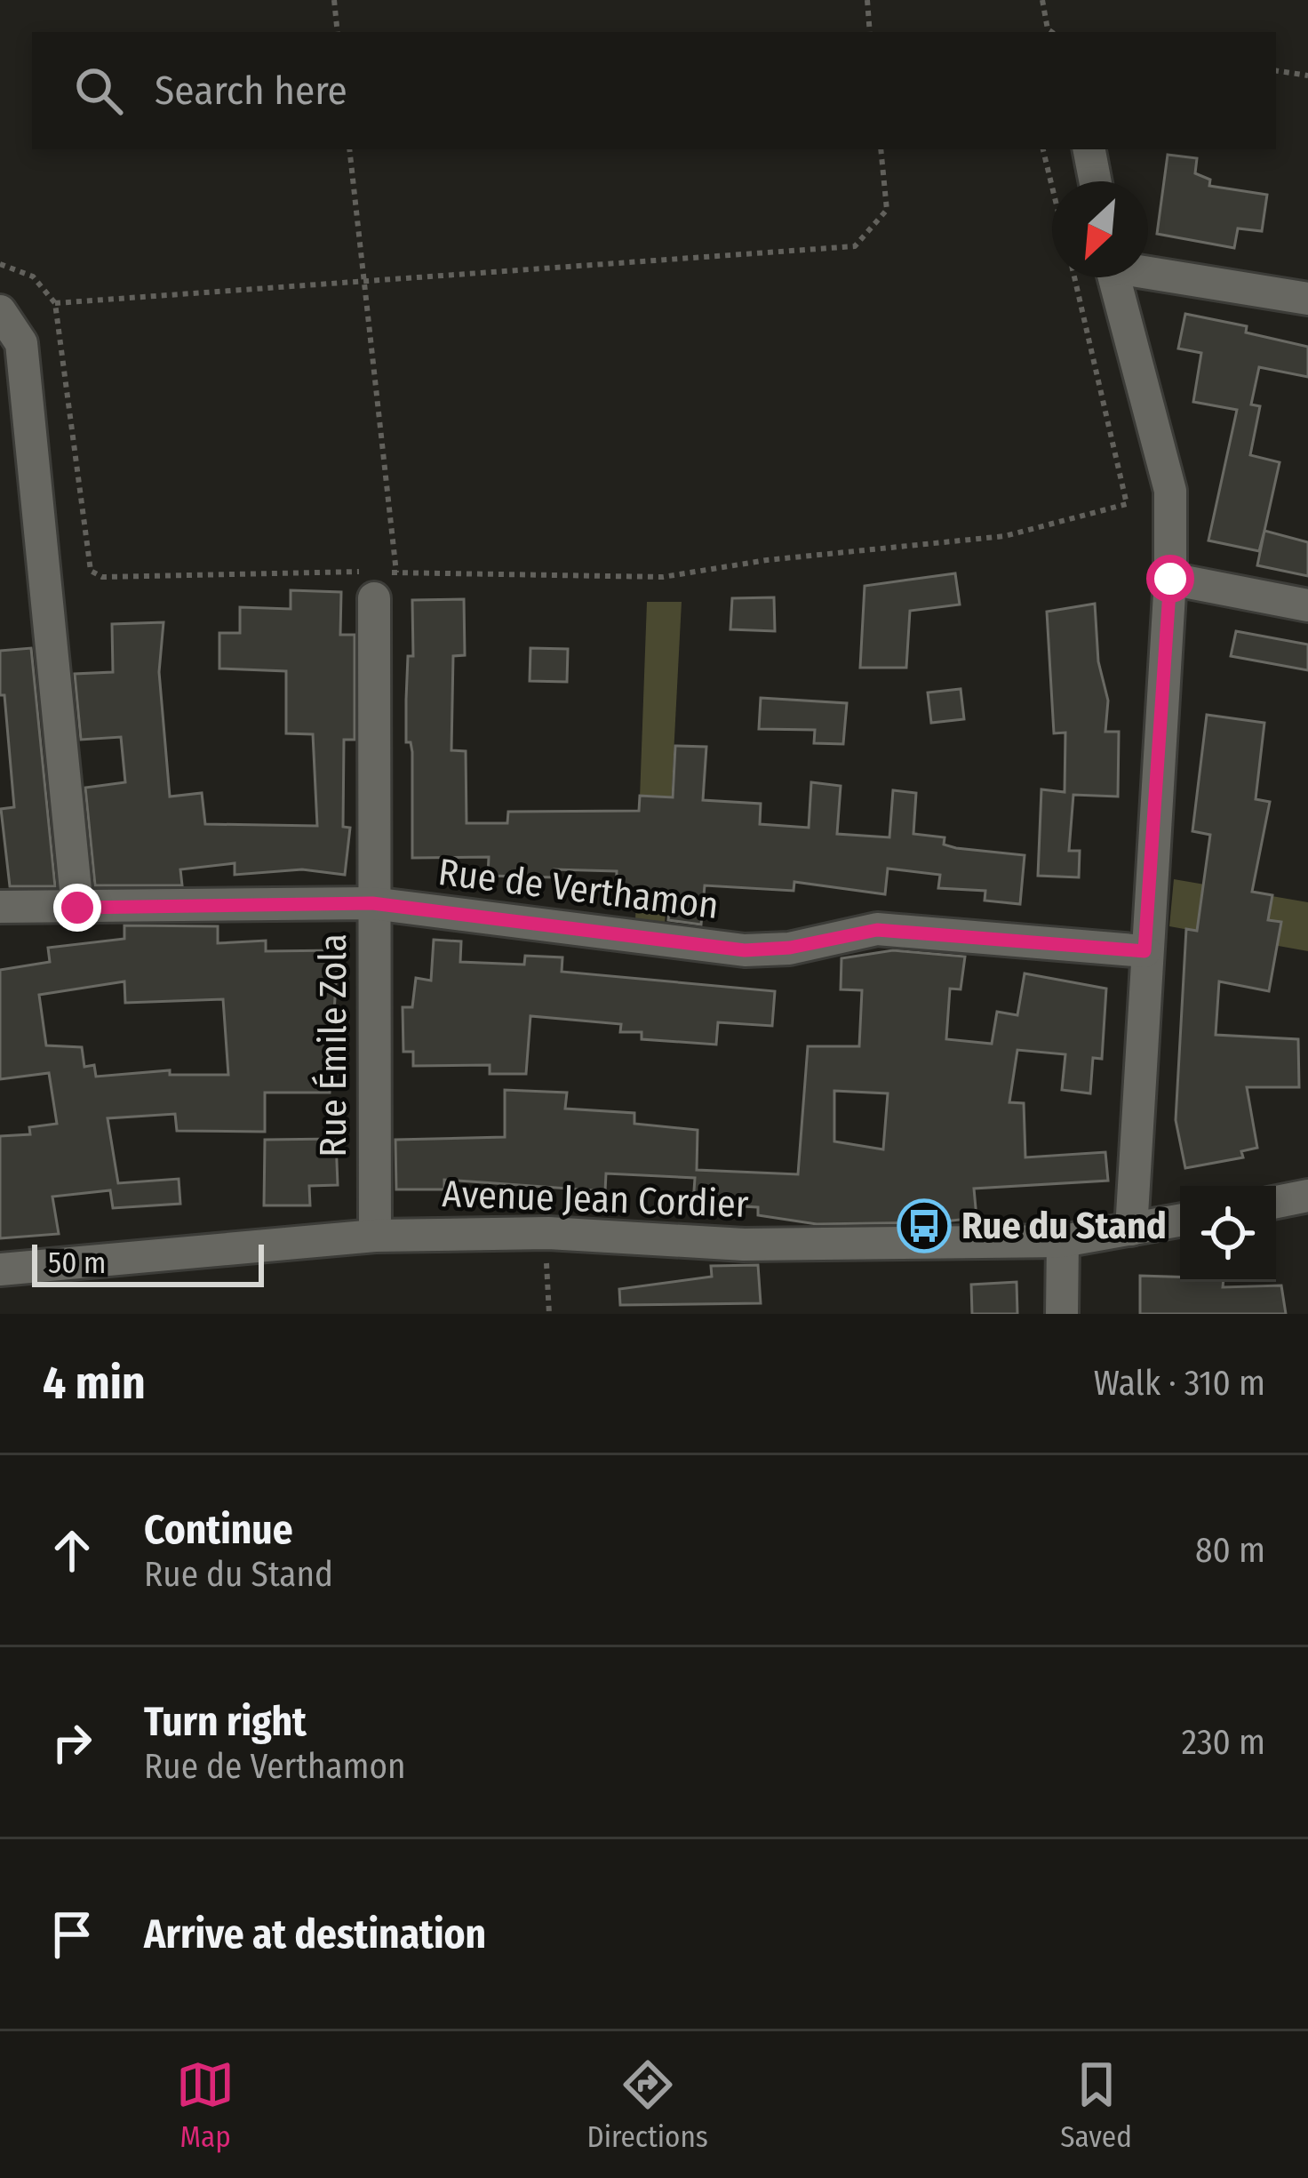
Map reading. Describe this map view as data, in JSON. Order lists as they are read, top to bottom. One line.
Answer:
{"streets":{"street":["Rue de Verthamon","Rue Émile Zola","Avenue Jean Cordier"]},"crossings":[["Rue de Verthamon","Rue Émile Zola"],["Rue Émile Zola","Avenue Jean Cordier"]],"places":{"bus stop":["Rue du Stand"]},"scale_bar":"50 m","north":"bottom left","page":{"search":"Search here","scale":"50 m","heading":["4 min","Walk · 310 m"],"list":[["Continue","Rue du Stand","80 m"],["Turn right","Rue de Verthamon","230 m"],"Arrive at destination"],"nav":["Map","Directions","Saved"]}}
